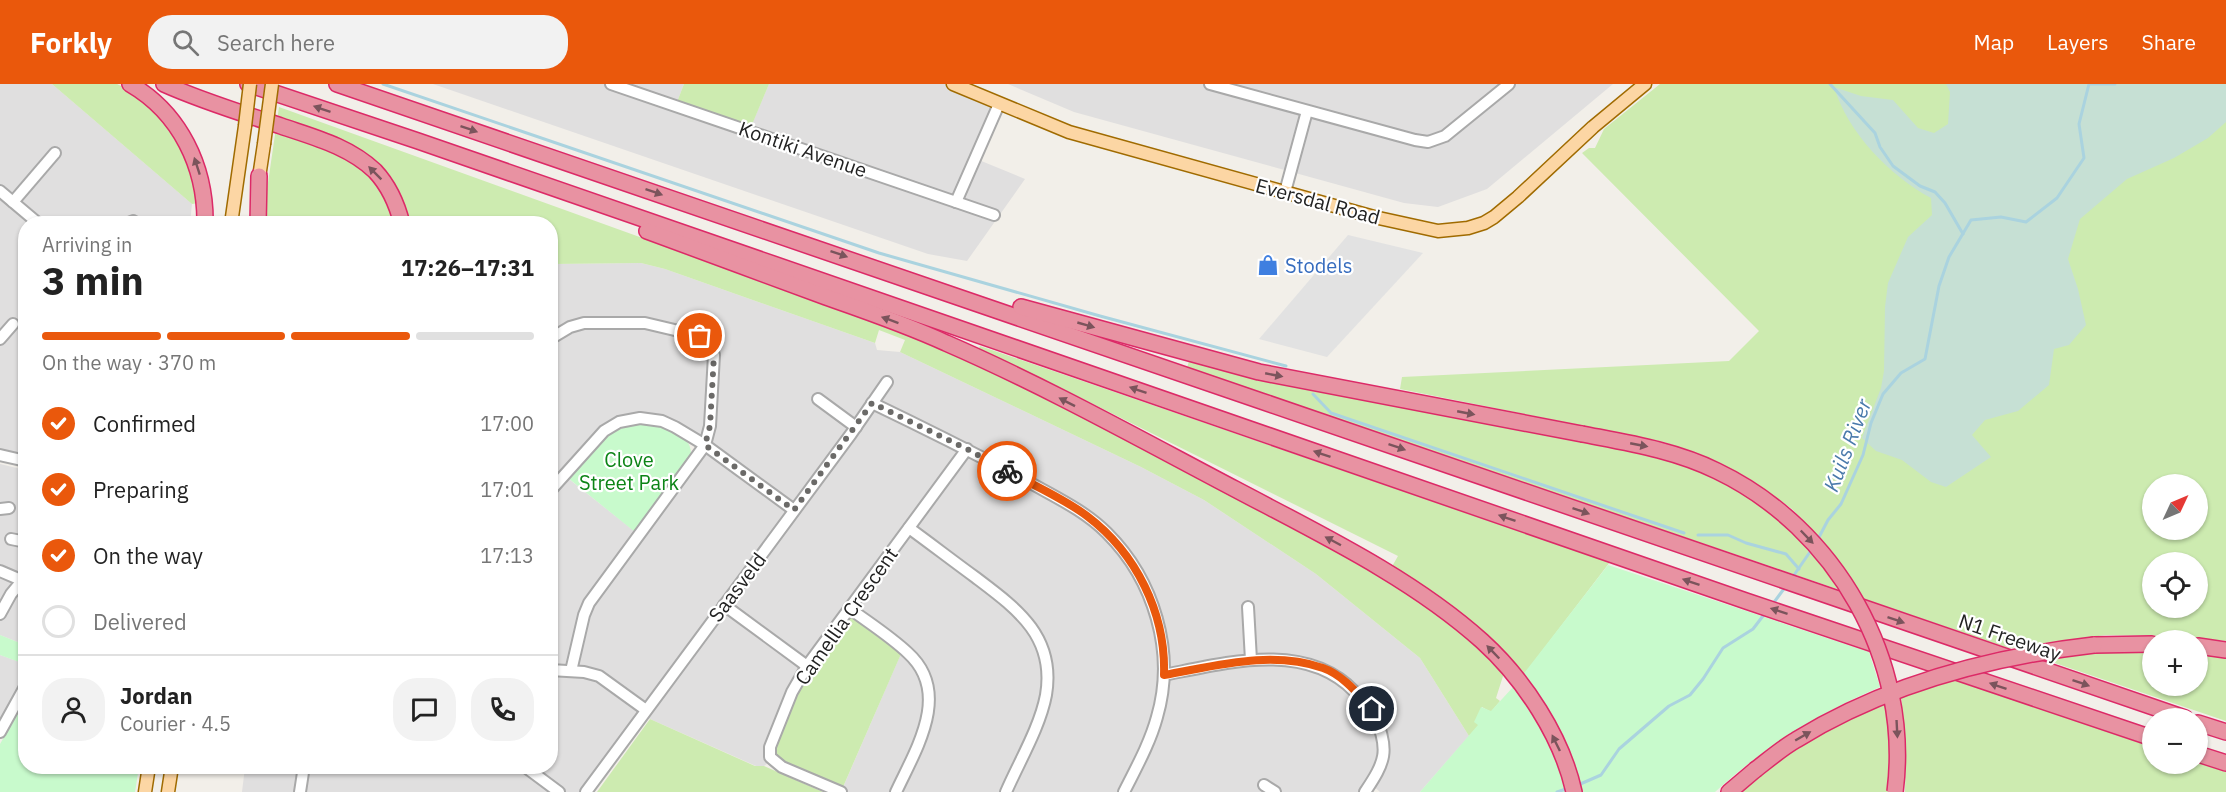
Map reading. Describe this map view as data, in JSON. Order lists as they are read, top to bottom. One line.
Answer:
{"streets":{"highway":["N1 Freeway"],"main road":["Eversdal Road"],"street":["Kontiki Avenue","Saasveld","Camellia Crescent"]},"water":["Kuils River"],"parks":["Clove Street Park"],"places":{"shop":["Stodels"]},"north":"top right","page":{"header":"Forkly","search":"Search here","nav":["Map","Layers","Share"],"heading":["3 min","Arriving in","17:26–17:31"],"panel":["Jordan","Courier · 4.5"],"bar":"On the way · 370 m","list":[["Confirmed","17:00"],["Preparing","17:01"],["On the way","17:13"],"Delivered"],"map_buttons":["+","−"]}}
